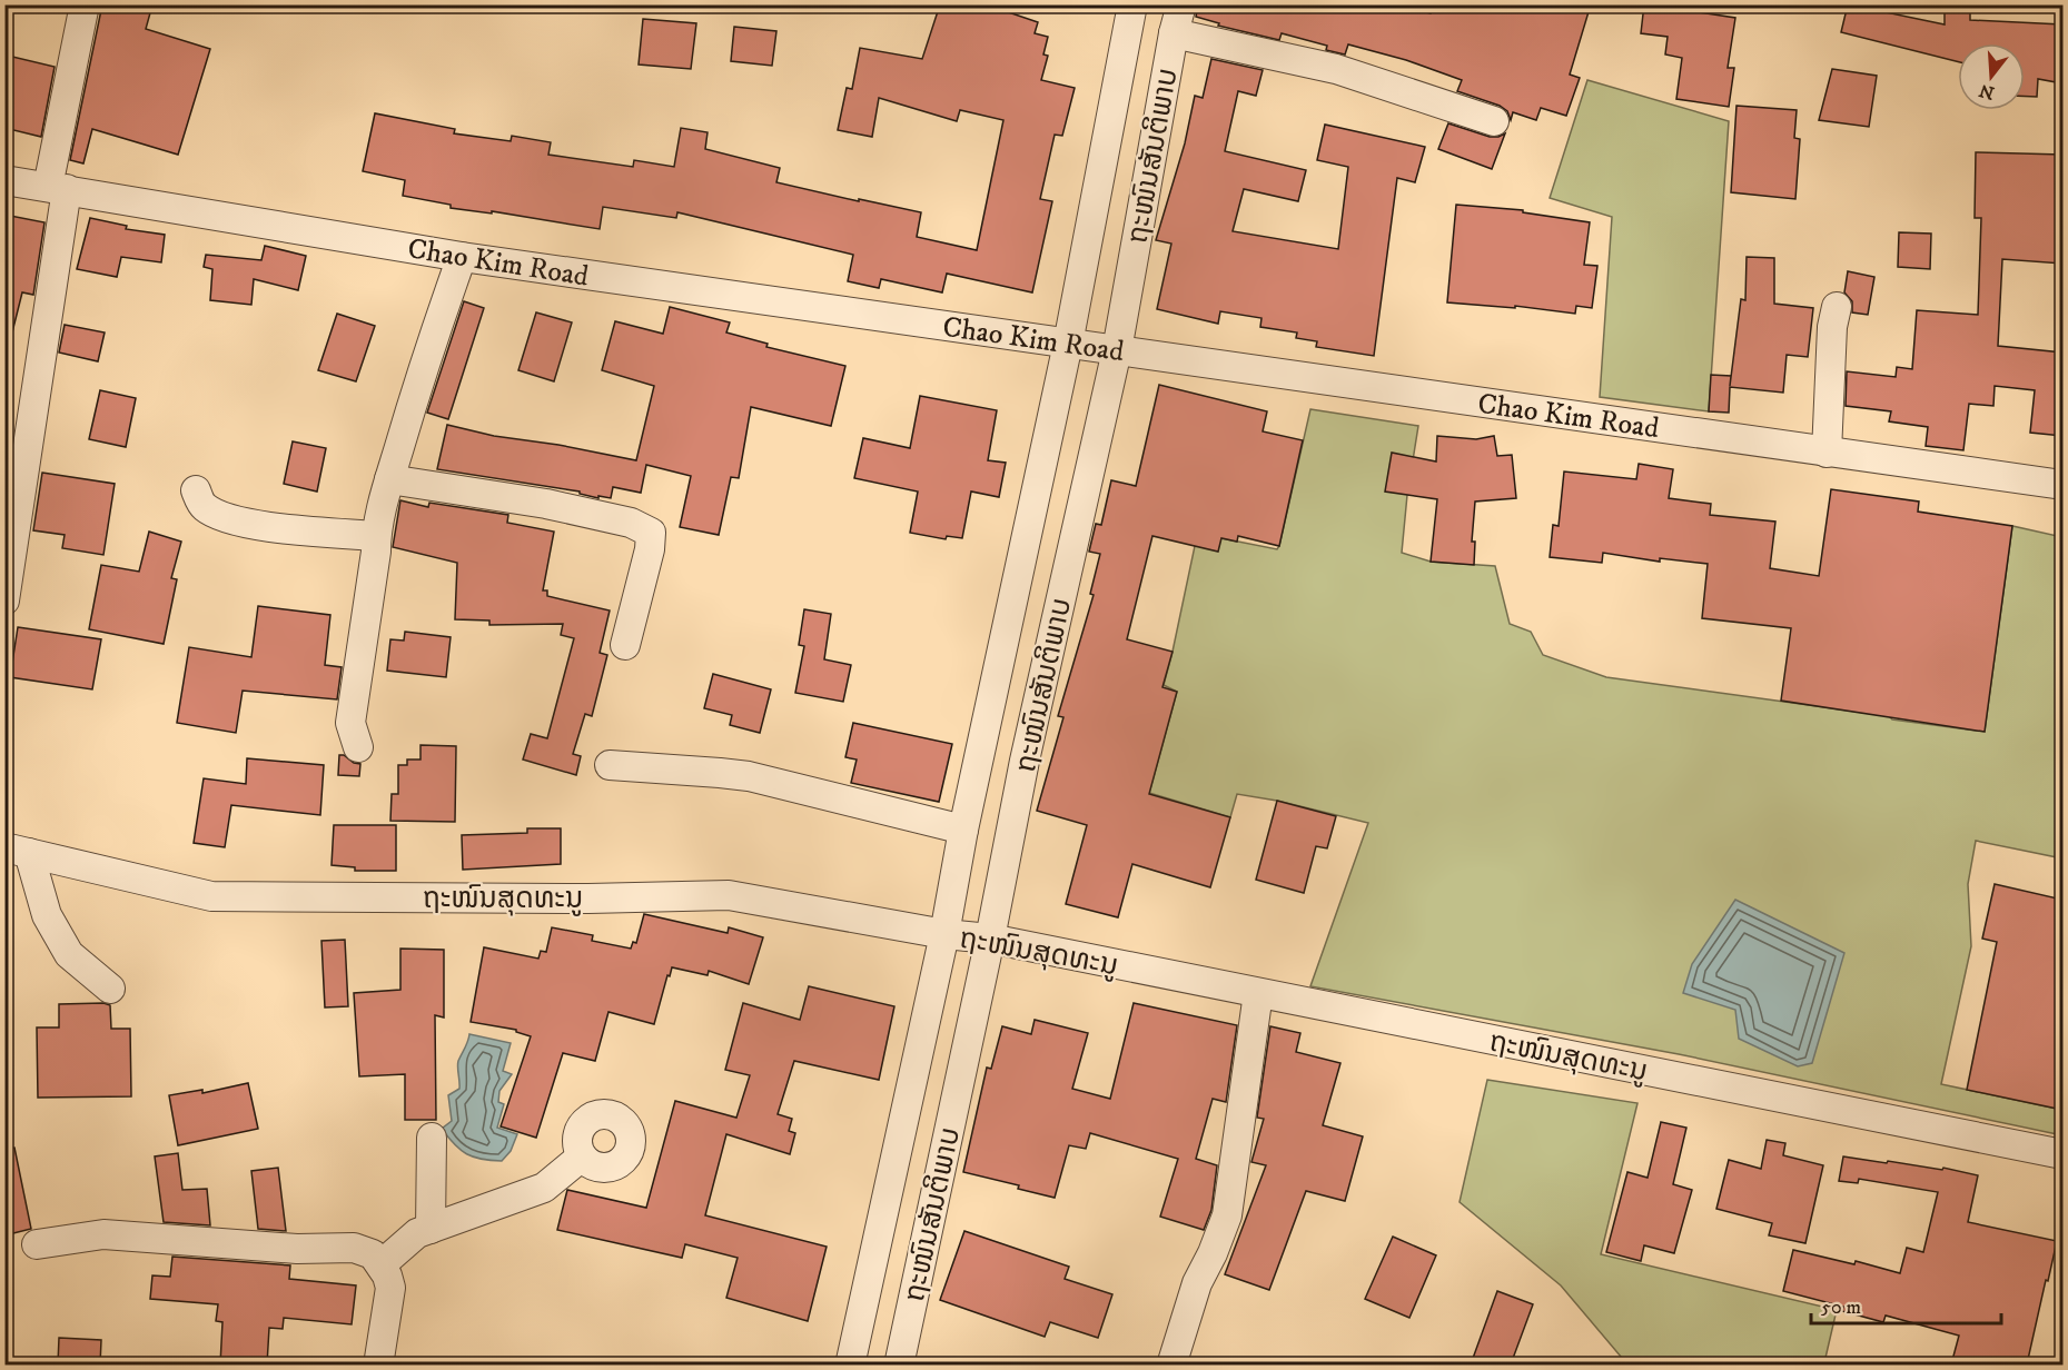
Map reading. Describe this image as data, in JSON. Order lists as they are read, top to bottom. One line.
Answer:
{"streets":{"street":["ຖະໜົນສັນຕິພາບ","Chao Kim Road","ຖະໜົນສຸດທະນູ"]},"crossings":[["ຖະໜົນສັນຕິພາບ","Chao Kim Road"],["ຖະໜົນສັນຕິພາບ","ຖະໜົນສຸດທະນູ"]],"scale_bar":"50 m","north":"bottom"}
